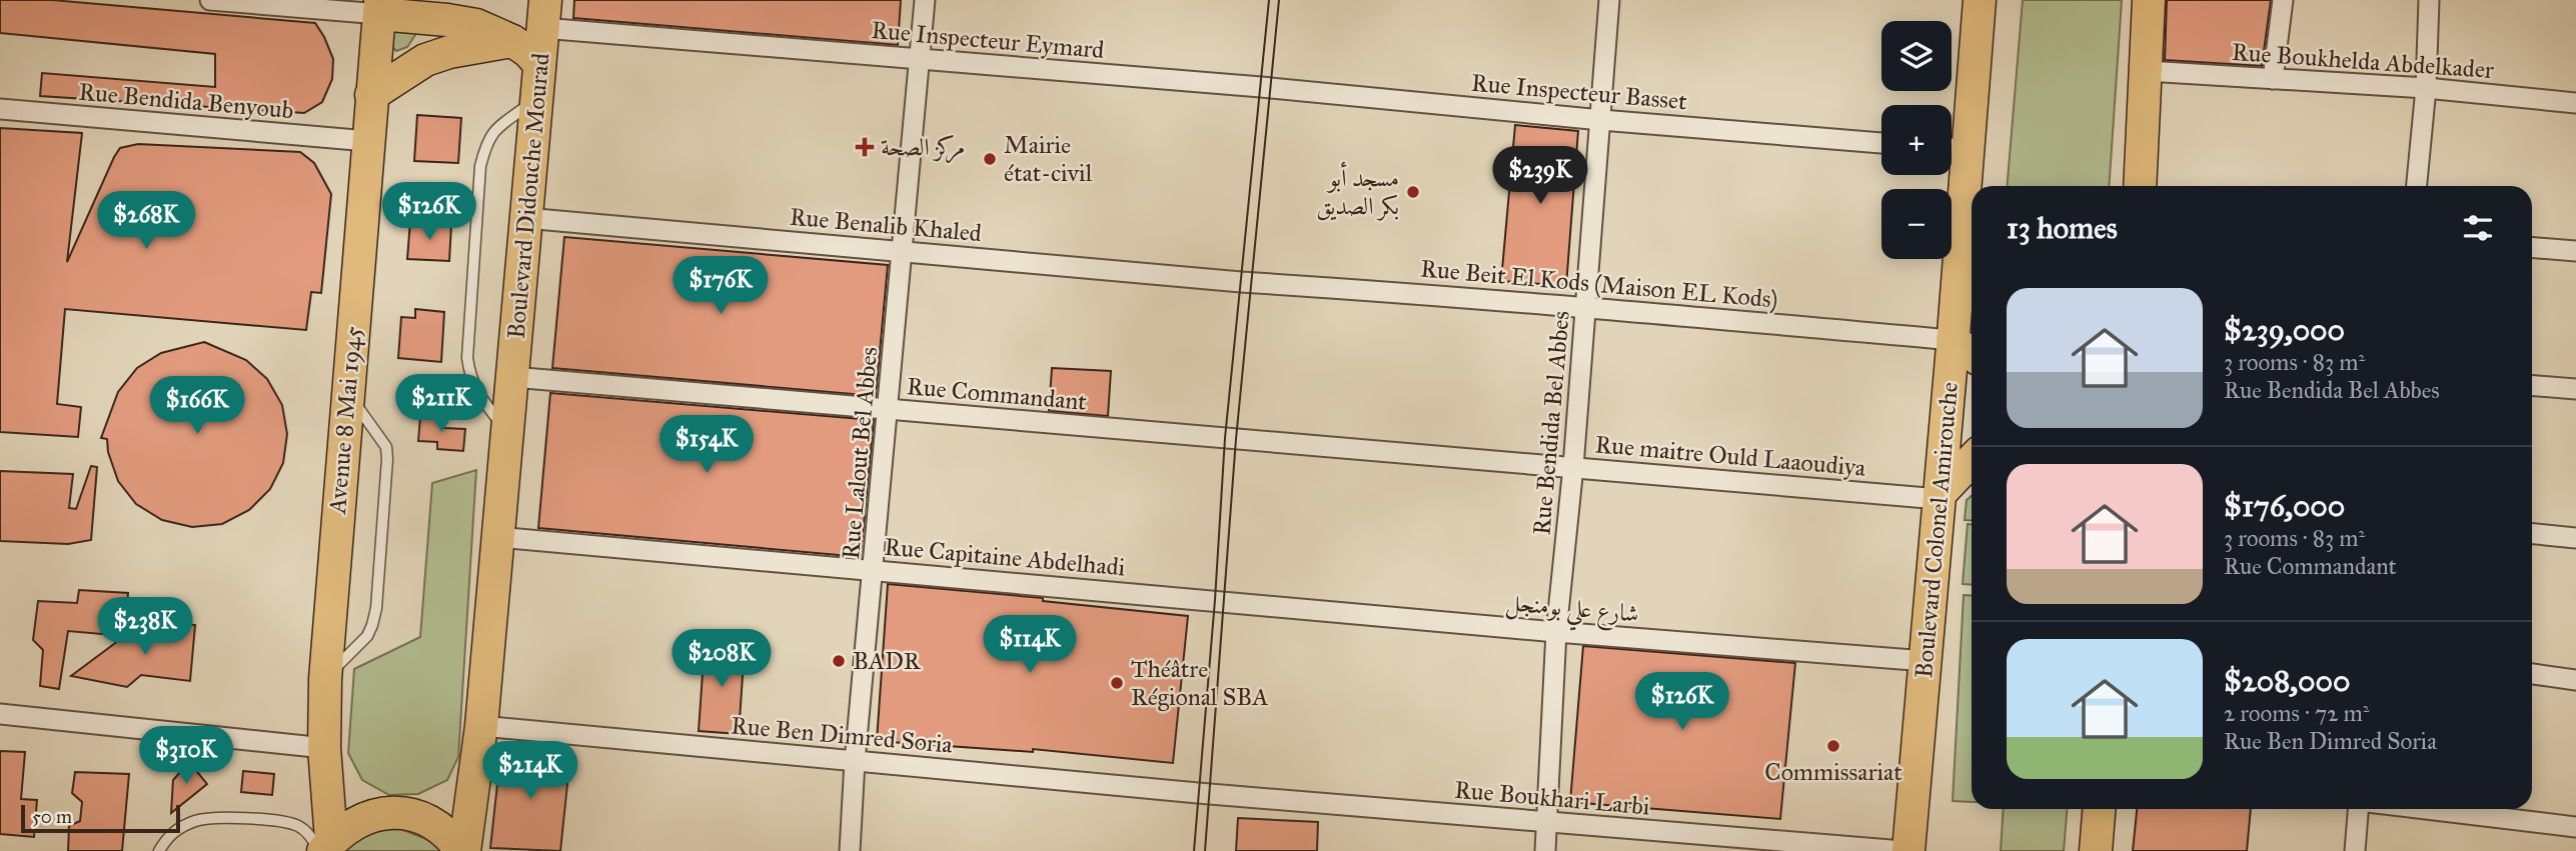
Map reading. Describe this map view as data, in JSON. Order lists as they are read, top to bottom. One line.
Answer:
{"streets":{"main road":["Boulevard Didouche Mourad","Avenue 8 Mai 1945","Boulevard Colonel Amirouche"],"street":["Rue Inspecteur Eymard","Rue Boukhelda Abdelkader","Rue Inspecteur Basset","Rue Bendida Benyoub","Rue Benalib Khaled","Rue Beit El Kods (Maison EL Kods)","Rue Commandant","Rue Bendida Bel Abbes","Rue Lalout Bel Abbes","Rue maitre Ould Laaoudiya","Rue Capitaine Abdelhadi","شارع علي بومنجل","Rue Ben Dimred Soria","Rue Boukhari Larbi"]},"crossings":[["Rue Inspecteur Eymard","Rue Inspecteur Basset"],["Rue Inspecteur Eymard","Boulevard Didouche Mourad"],["Rue Inspecteur Eymard","Rue Lalout Bel Abbes"],["Rue Inspecteur Basset","Rue Bendida Bel Abbes"],["Rue Bendida Benyoub","Avenue 8 Mai 1945"],["Boulevard Didouche Mourad","Rue Benalib Khaled"],["Boulevard Didouche Mourad","Rue Commandant"],["Boulevard Didouche Mourad","Rue Capitaine Abdelhadi"],["Boulevard Didouche Mourad","Rue Ben Dimred Soria"],["Rue Benalib Khaled","Rue Beit El Kods (Maison EL Kods)"],["Rue Benalib Khaled","Rue Lalout Bel Abbes"],["Rue Beit El Kods (Maison EL Kods)","Rue Bendida Bel Abbes"],["Rue Beit El Kods (Maison EL Kods)","Boulevard Colonel Amirouche"],["Rue Commandant","Rue Lalout Bel Abbes"],["Rue Commandant","Rue maitre Ould Laaoudiya"],["Rue Bendida Bel Abbes","Rue maitre Ould Laaoudiya"],["Rue Bendida Bel Abbes","شارع علي بومنجل"],["Rue Bendida Bel Abbes","Rue Boukhari Larbi"],["Rue Lalout Bel Abbes","Rue Capitaine Abdelhadi"],["Rue Lalout Bel Abbes","Rue Ben Dimred Soria"],["Rue maitre Ould Laaoudiya","Boulevard Colonel Amirouche"],["Boulevard Colonel Amirouche","شارع علي بومنجل"],["Rue Capitaine Abdelhadi","شارع علي بومنجل"],["Rue Ben Dimred Soria","Rue Boukhari Larbi"]],"places":{"health":["مركز الصحة"],"other":["Mairie état-civil","مسجد أبو بكر الصديق","BADR","Théâtre Régional SBA","Commissariat"]},"scale_bar":"50 m","page":{"map_buttons":["+","−"],"price":["$239K","$126K","$268K","$176K","$211K","$166K","$154K","$238K","$114K","$208K","$126K","$310K","$214K"],"heading":"13 homes","list":[{"name":"$239,000","note":"3 rooms · 83 m² · Rue Bendida Bel Abbes"},{"name":"$176,000","note":"3 rooms · 83 m² · Rue Commandant"},{"name":"$208,000","note":"2 rooms · 72 m² · Rue Ben Dimred Soria"}],"scale":"50 m"}}
